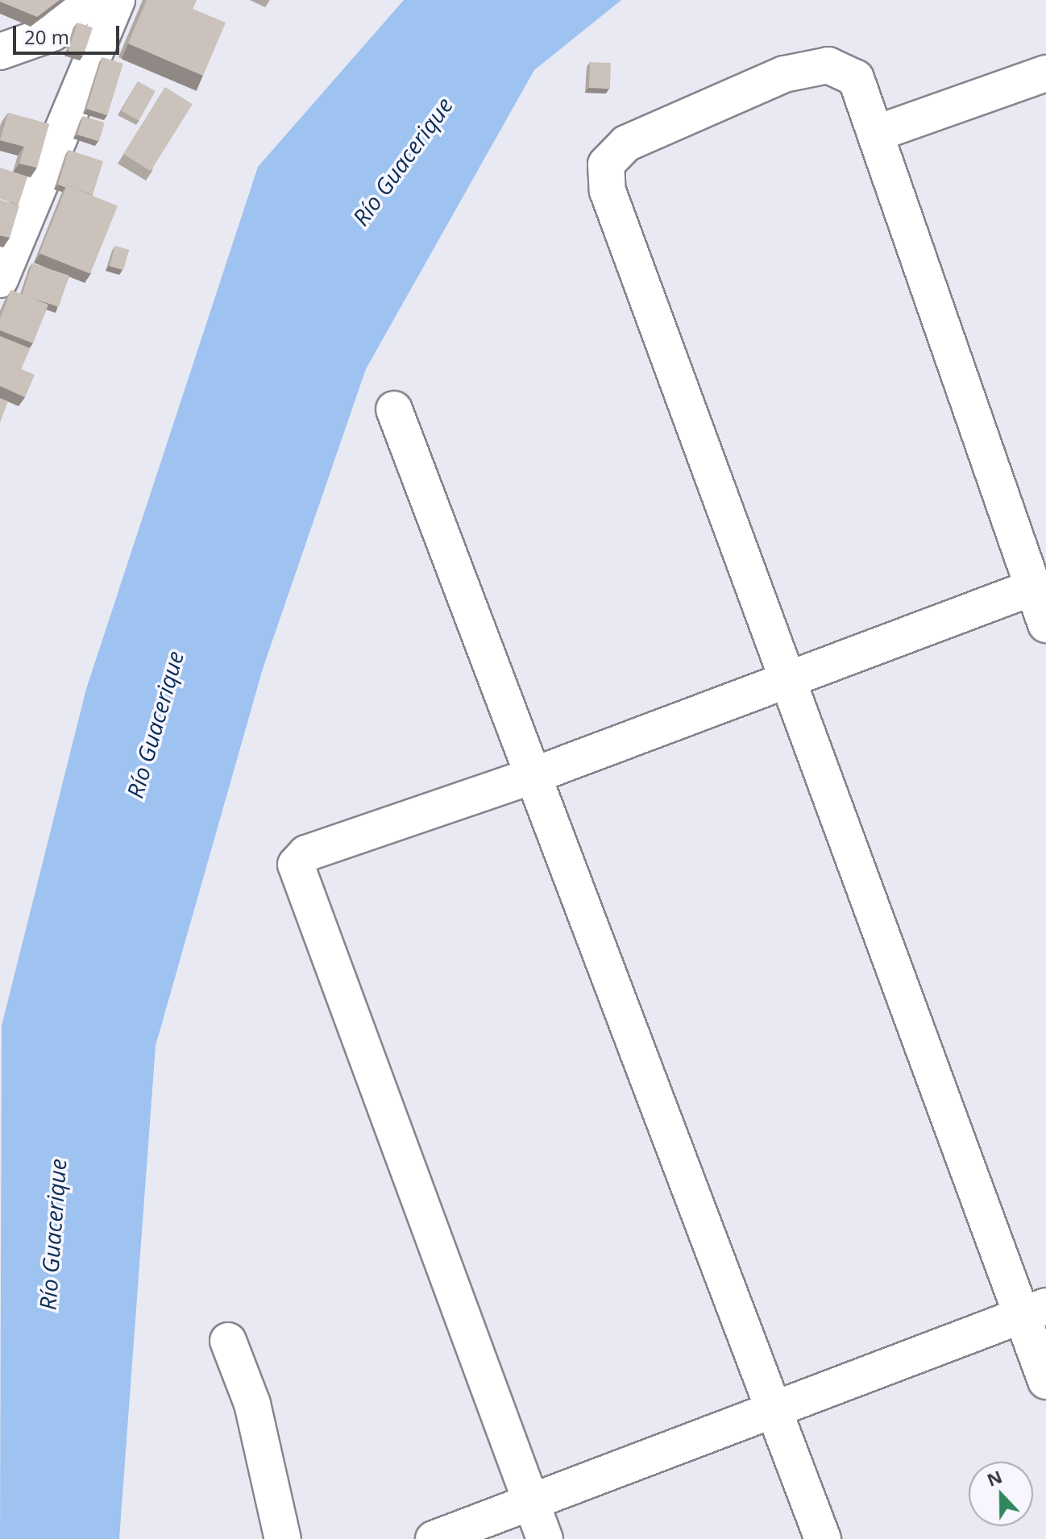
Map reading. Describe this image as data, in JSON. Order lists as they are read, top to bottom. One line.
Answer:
{"water":["Río Guacerique"],"scale_bar":"20 m","north":"top"}
